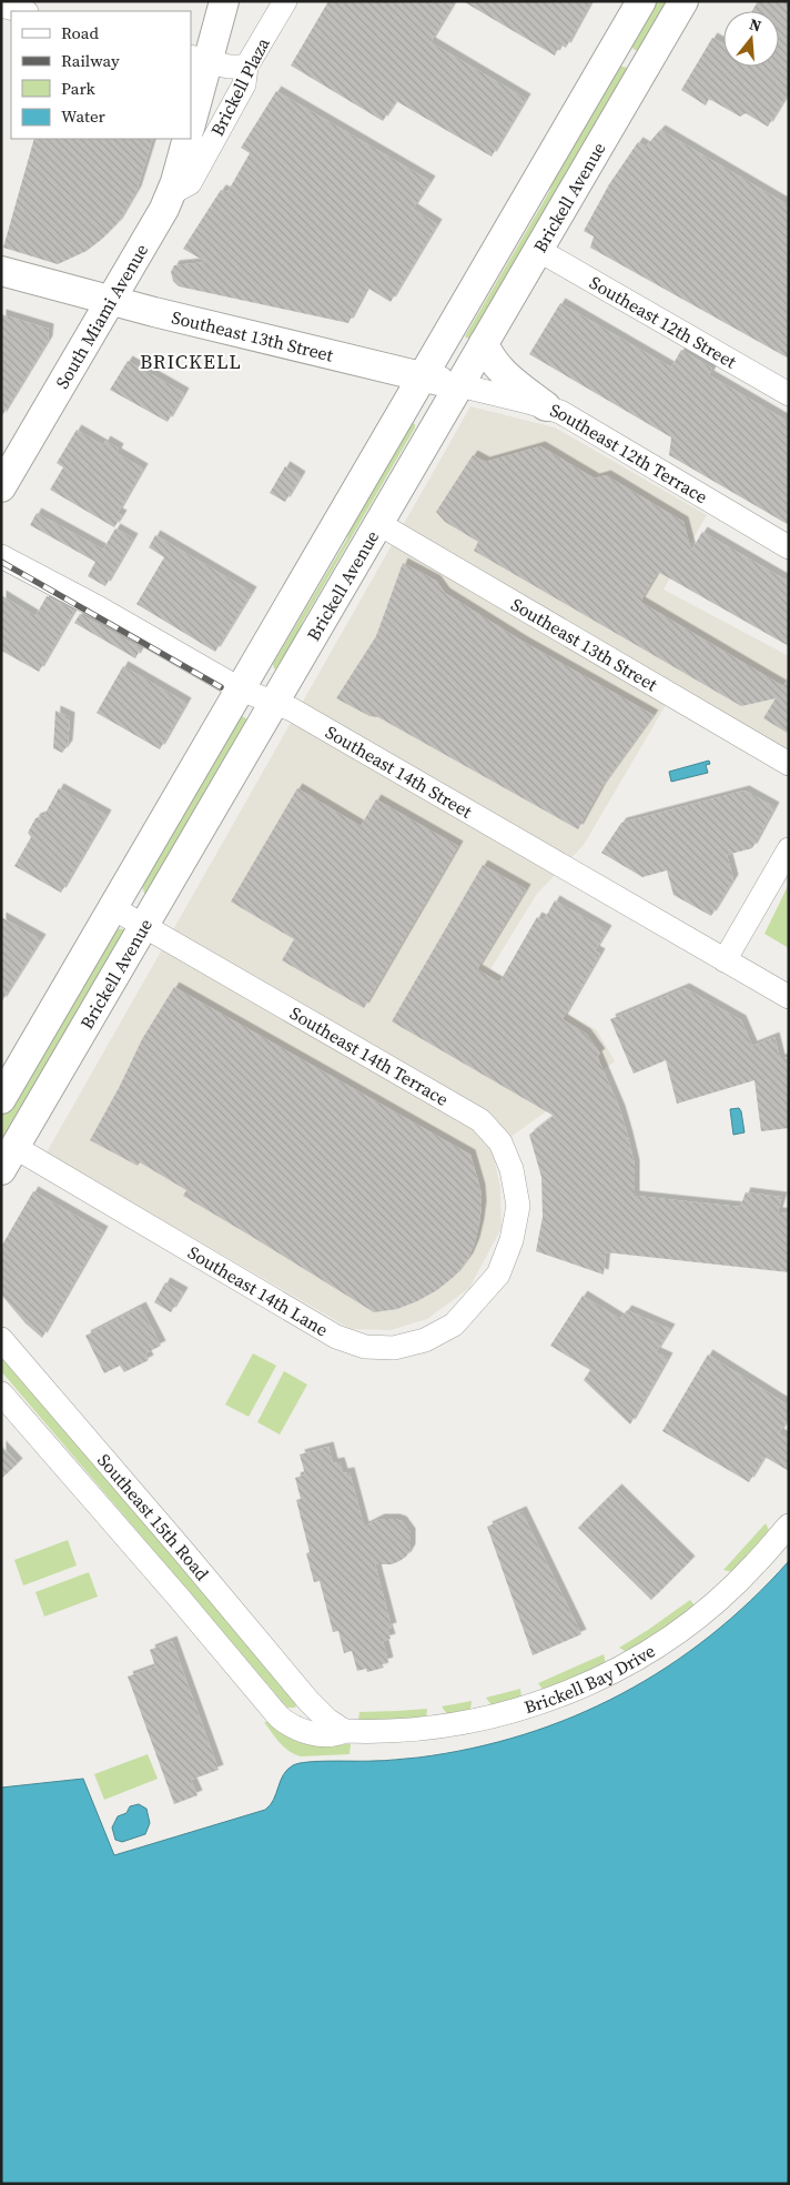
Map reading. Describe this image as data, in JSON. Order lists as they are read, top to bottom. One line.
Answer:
{"streets":{"main road":["Brickell Avenue","South Miami Avenue","Southeast 13th Street"],"street":["Brickell Plaza","Southeast 12th Street","Southeast 12th Terrace","Southeast 14th Street","Southeast 14th Terrace","Southeast 14th Lane","Southeast 15th Road","Brickell Bay Drive"]},"crossings":[["Brickell Plaza","South Miami Avenue"],["Brickell Avenue","Southeast 12th Street"],["Brickell Avenue","Southeast 13th Street"],["Brickell Avenue","Southeast 12th Terrace"],["Brickell Avenue","Southeast 14th Street"],["Brickell Avenue","Southeast 14th Terrace"],["Brickell Avenue","Southeast 14th Lane"],["South Miami Avenue","Southeast 13th Street"],["Southeast 13th Street","Southeast 12th Terrace"],["Southeast 14th Terrace","Southeast 14th Lane"],["Southeast 15th Road","Brickell Bay Drive"]],"districts":["BRICKELL"],"legend":["Road","Railway","Park","Water"],"north":"top"}
